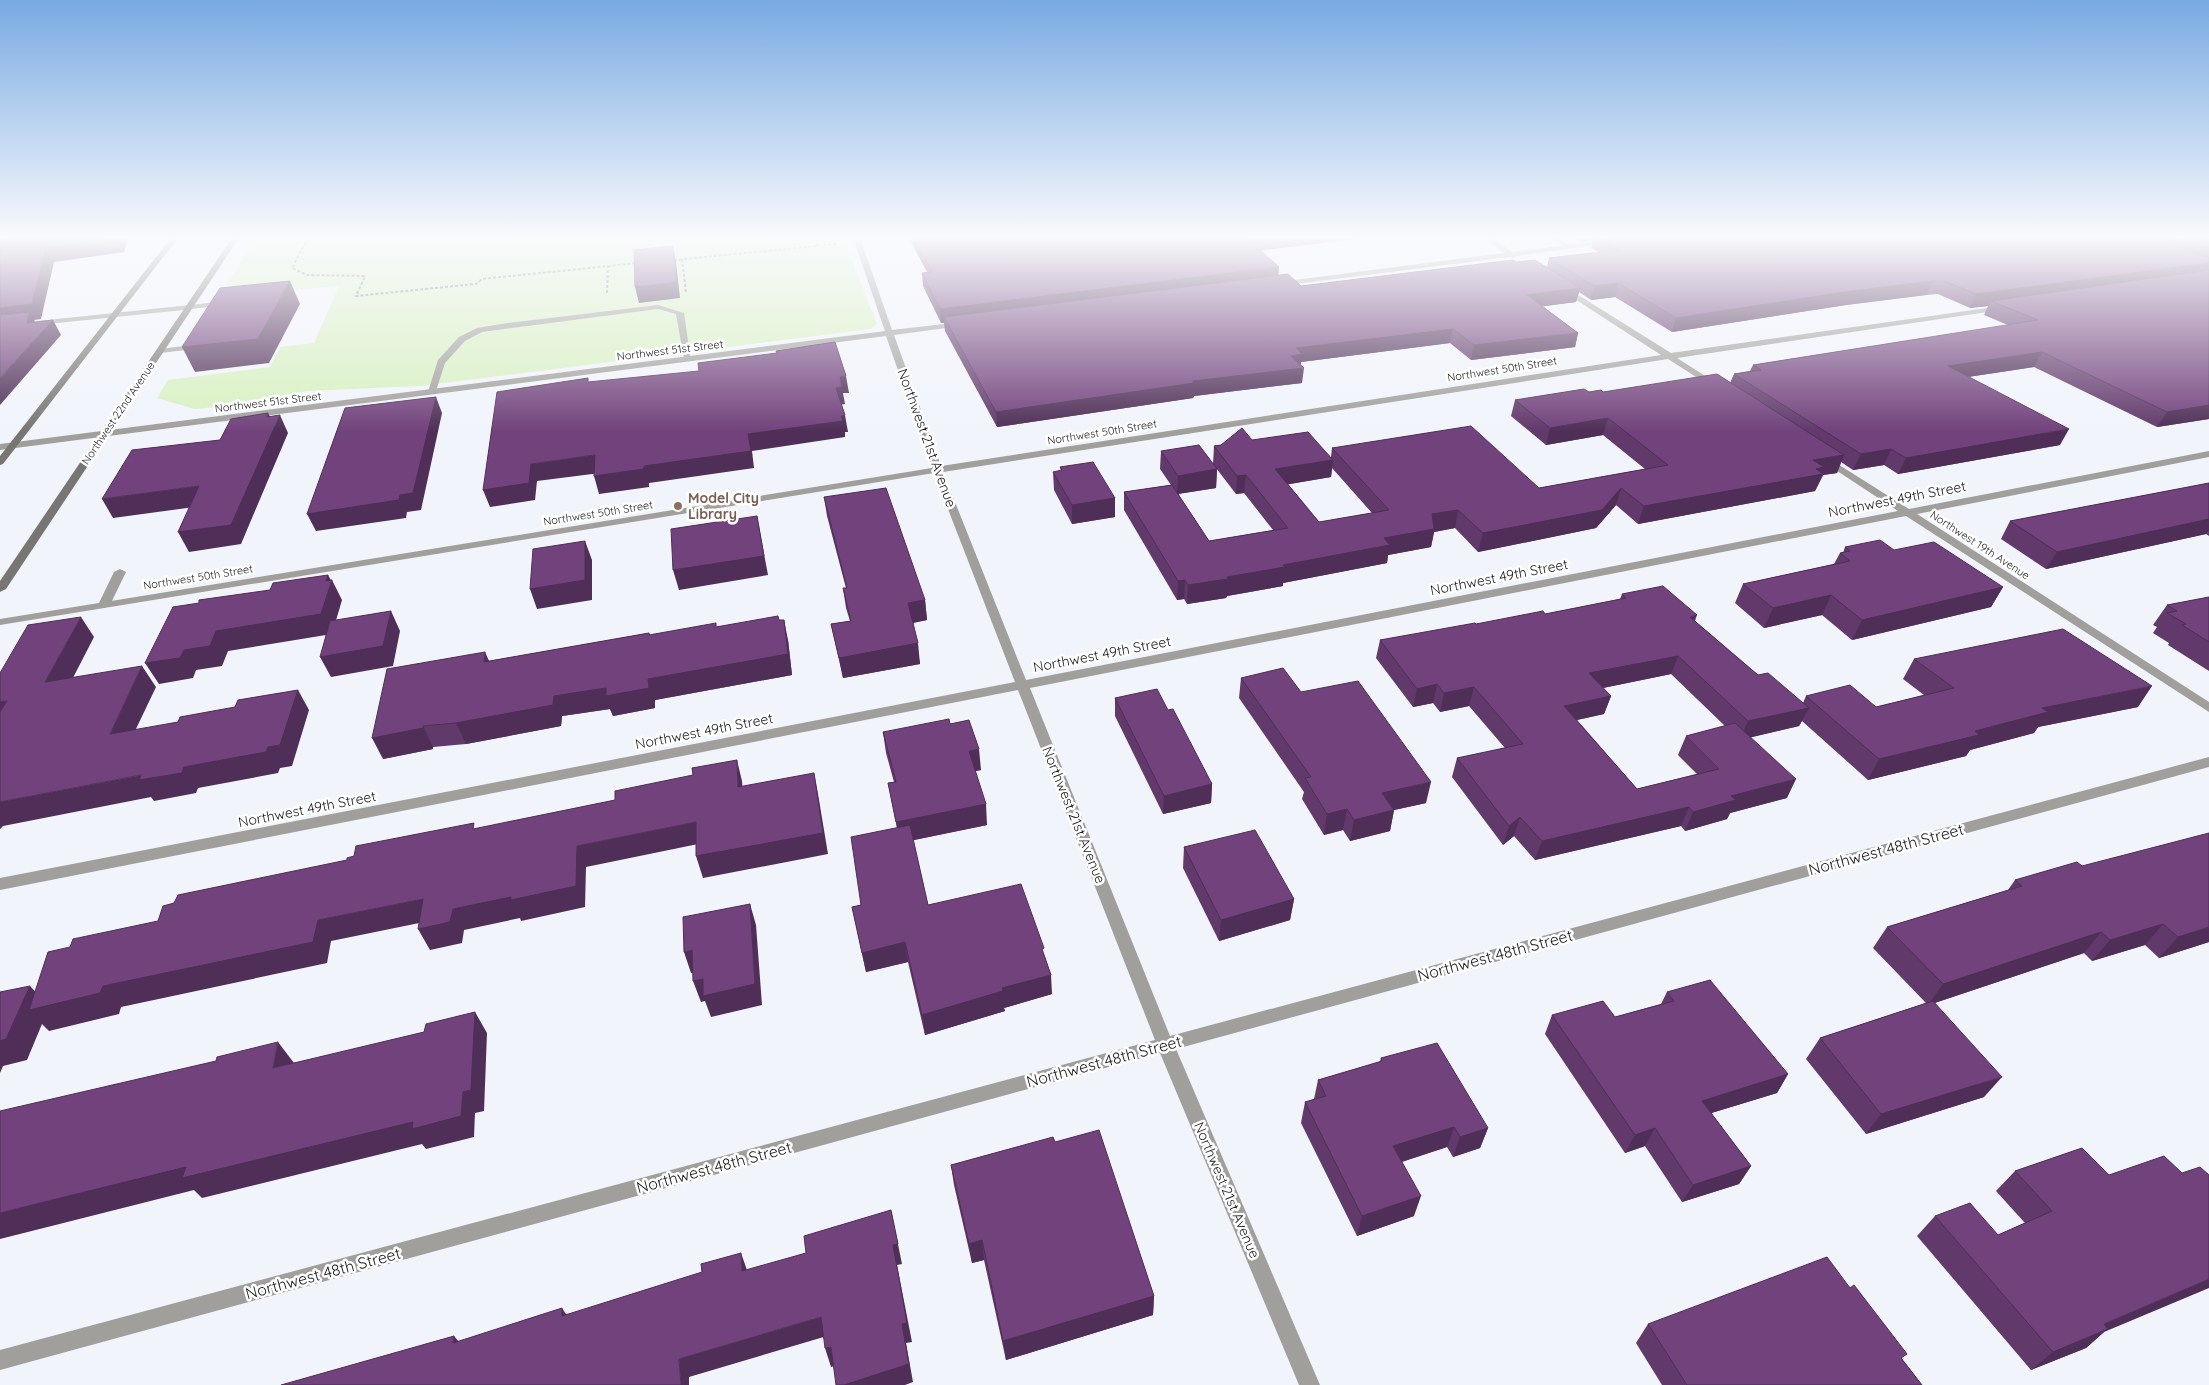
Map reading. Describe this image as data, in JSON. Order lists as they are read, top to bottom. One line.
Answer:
{"streets":{"main road":["Northwest 22nd Avenue"],"street":["Northwest 51st Street","Northwest 50th Street","Northwest 21st Avenue","Northwest 49th Street","Northwest 19th Avenue","Northwest 48th Street"]},"crossings":[["Northwest 51st Street","Northwest 22nd Avenue"],["Northwest 51st Street","Northwest 21st Avenue"],["Northwest 50th Street","Northwest 21st Avenue"],["Northwest 21st Avenue","Northwest 49th Street"],["Northwest 21st Avenue","Northwest 48th Street"],["Northwest 49th Street","Northwest 19th Avenue"]],"places":["Model City Library"]}
